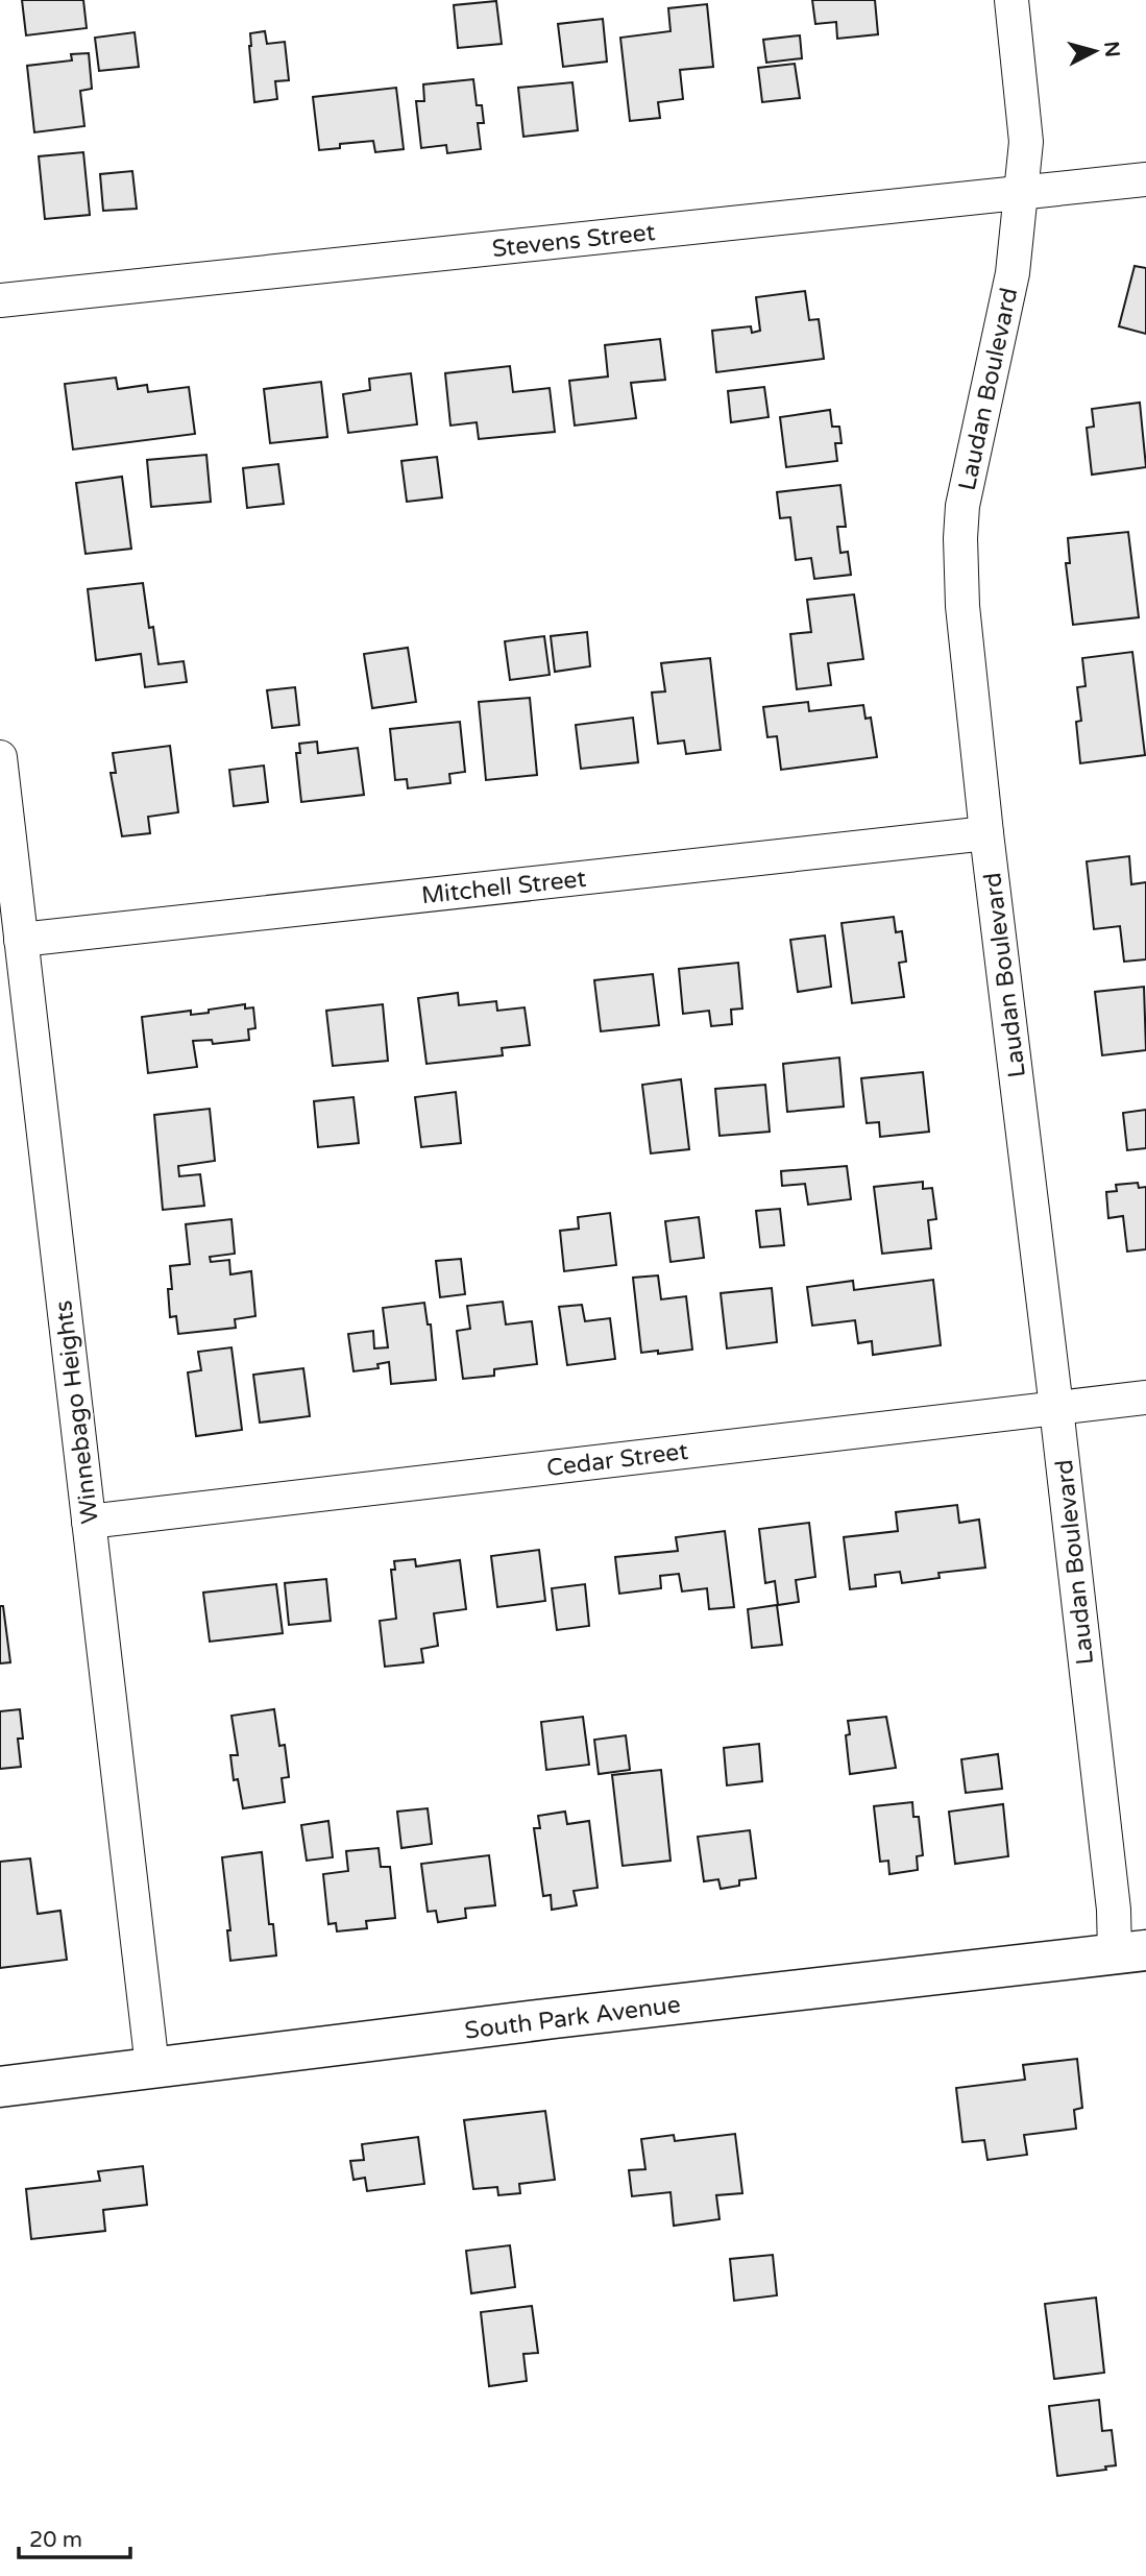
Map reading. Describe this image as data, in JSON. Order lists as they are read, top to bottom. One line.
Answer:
{"streets":{"main road":["South Park Avenue"],"street":["Stevens Street","Laudan Boulevard","Mitchell Street","Winnebago Heights","Cedar Street"]},"crossings":[["Stevens Street","Laudan Boulevard"],["Laudan Boulevard","Mitchell Street"],["Laudan Boulevard","Cedar Street"],["Laudan Boulevard","South Park Avenue"],["Mitchell Street","Winnebago Heights"],["Winnebago Heights","Cedar Street"],["Winnebago Heights","South Park Avenue"]],"scale_bar":"20 m","north":"right"}
